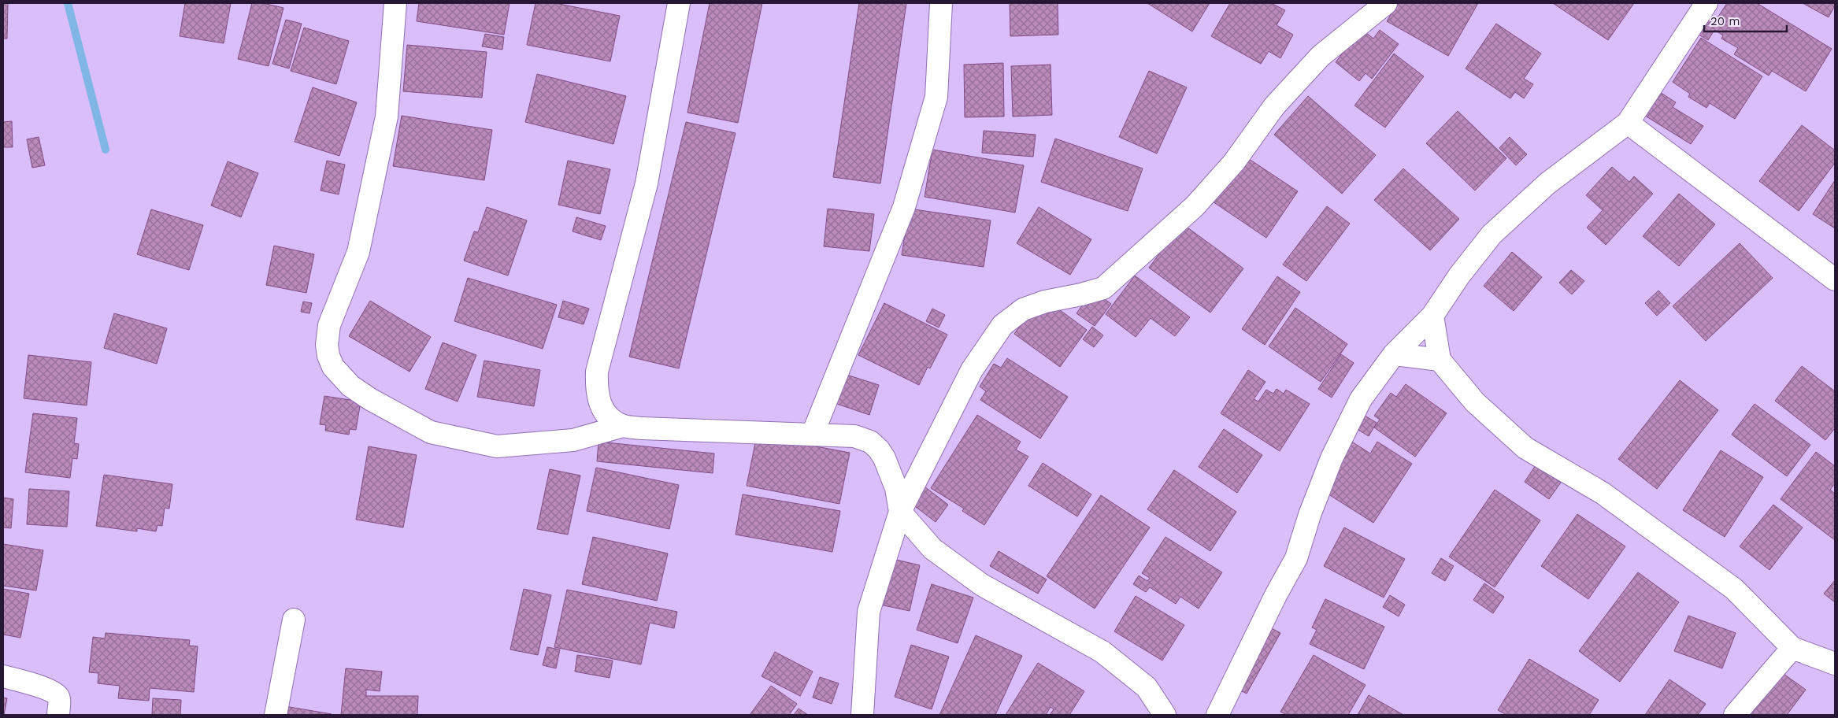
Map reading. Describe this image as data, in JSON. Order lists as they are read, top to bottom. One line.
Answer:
{"scale_bar":"20 m"}
